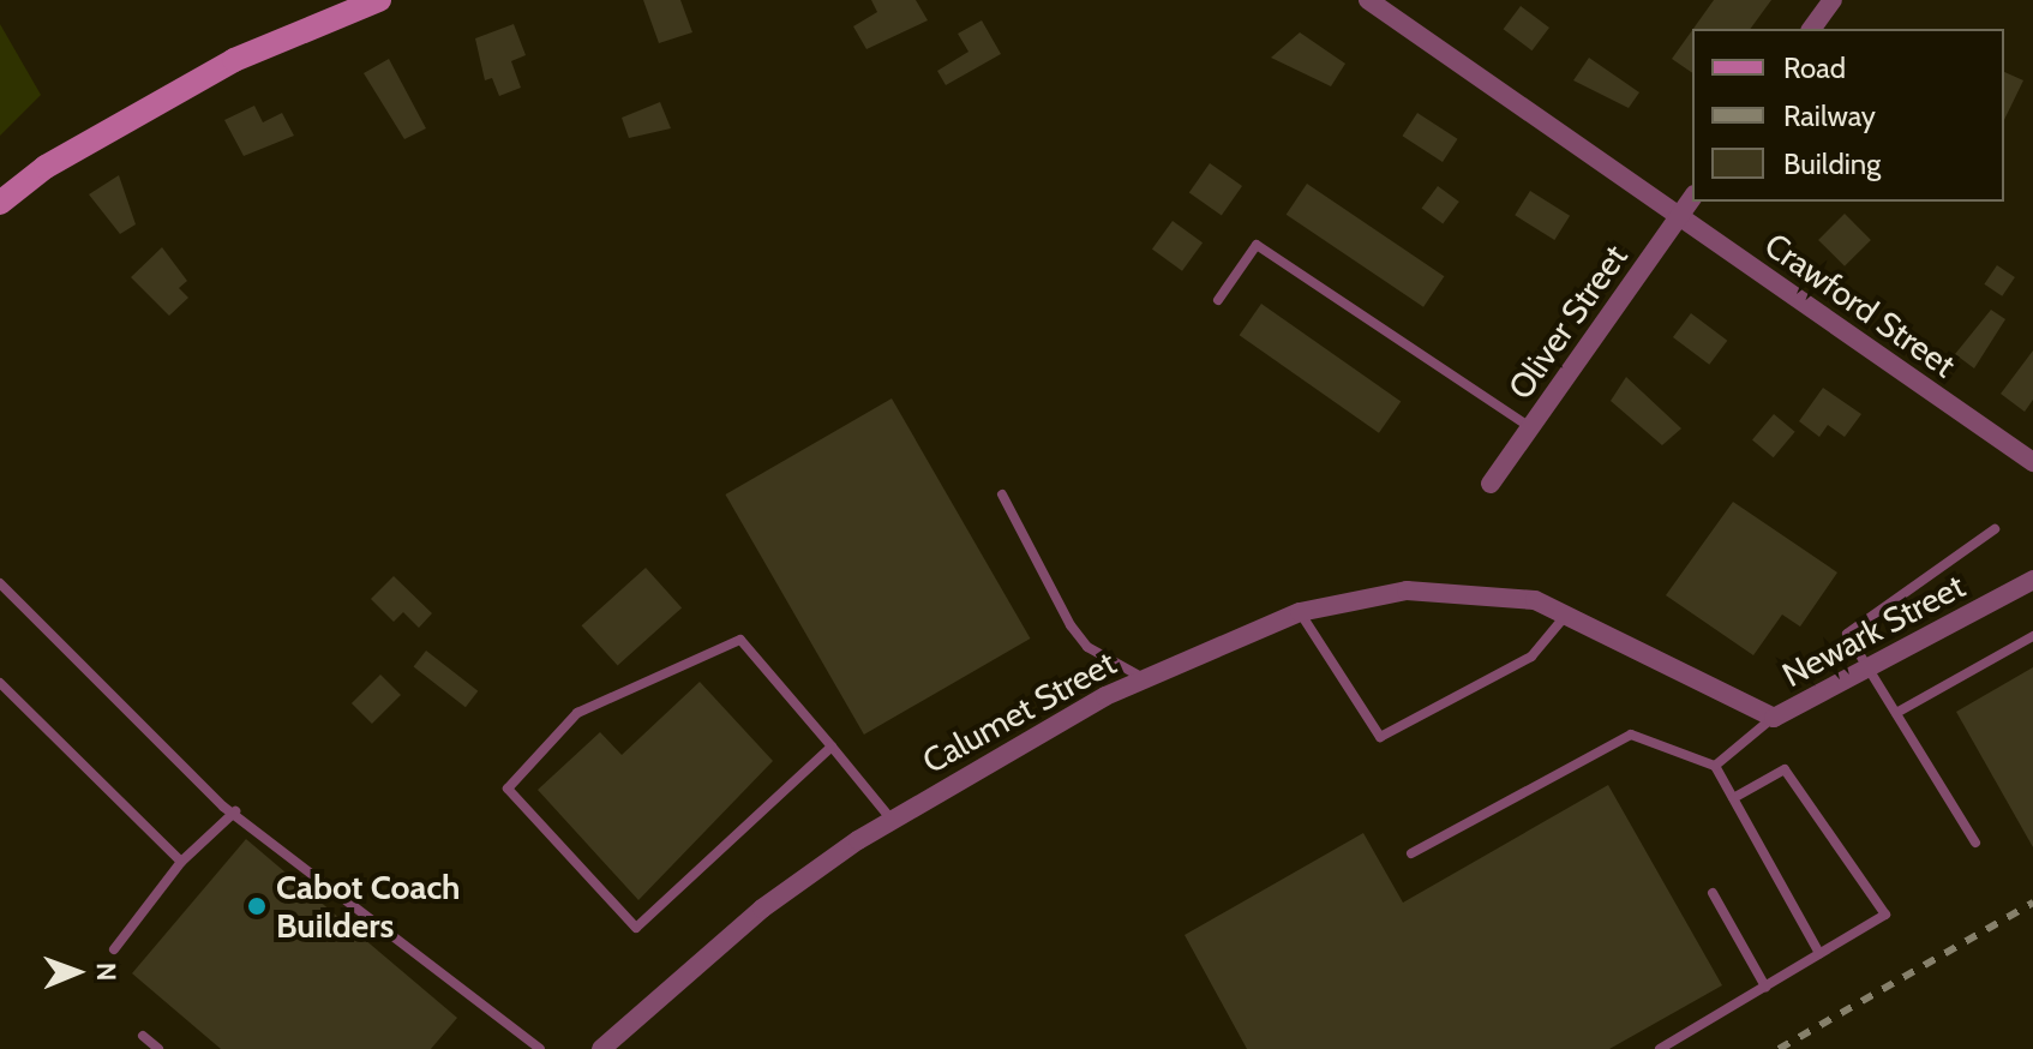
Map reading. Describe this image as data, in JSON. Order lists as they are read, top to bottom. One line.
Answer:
{"streets":{"street":["Crawford Street","Oliver Street","Newark Street","Calumet Street"]},"crossings":[["Crawford Street","Oliver Street"],["Newark Street","Calumet Street"]],"places":["Cabot Coach Builders"],"legend":["Road","Railway","Building"],"north":"right"}
